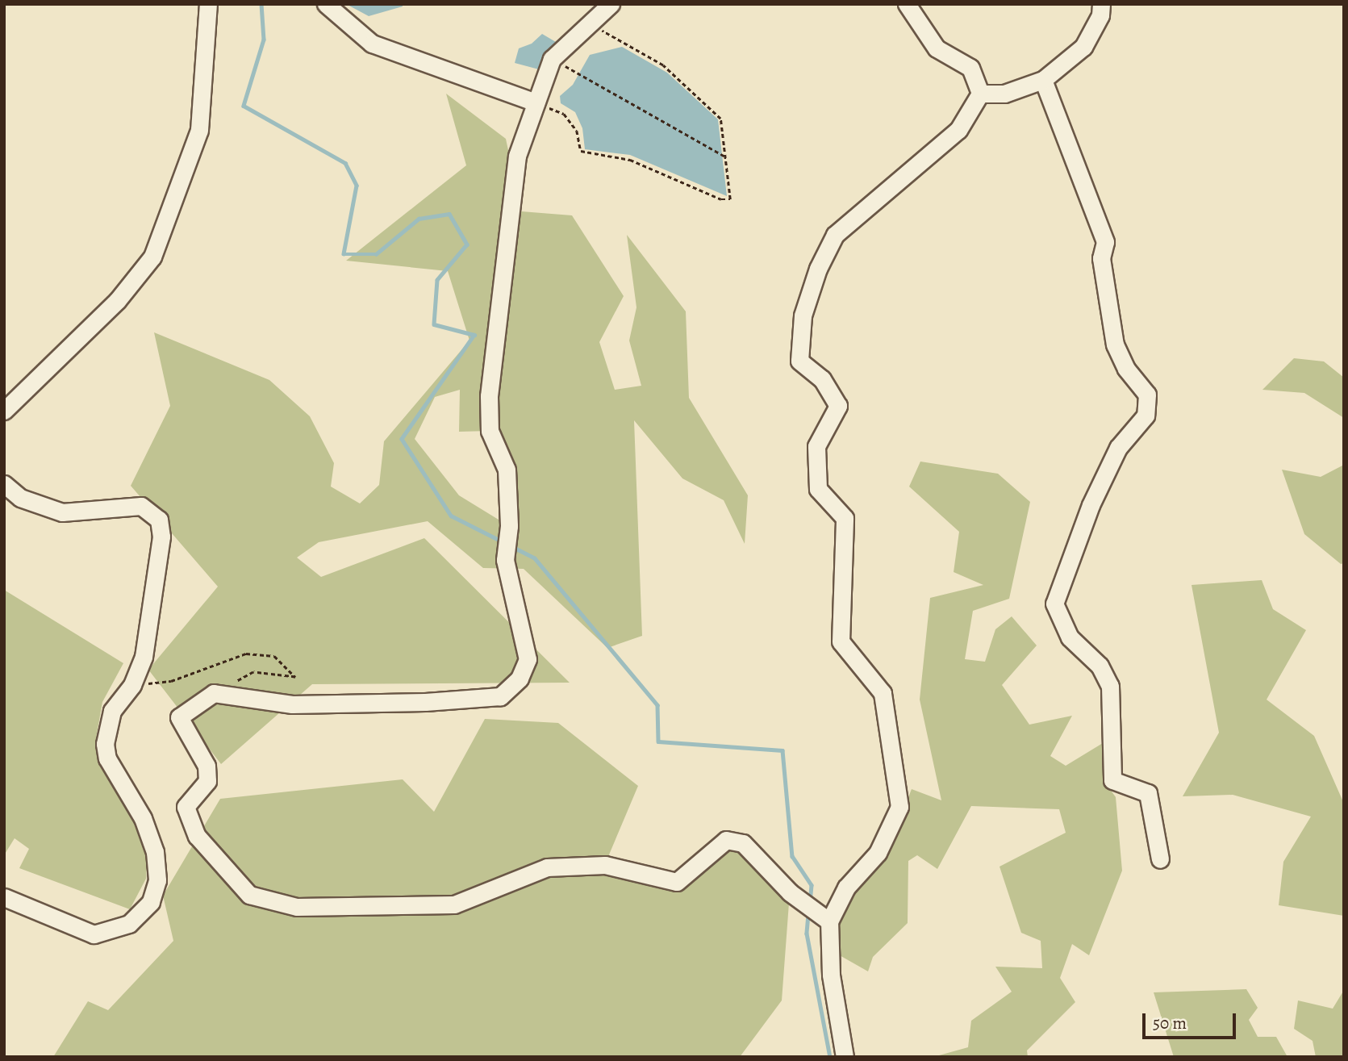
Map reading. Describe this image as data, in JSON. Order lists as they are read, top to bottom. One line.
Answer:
{"scale_bar":"50 m"}
